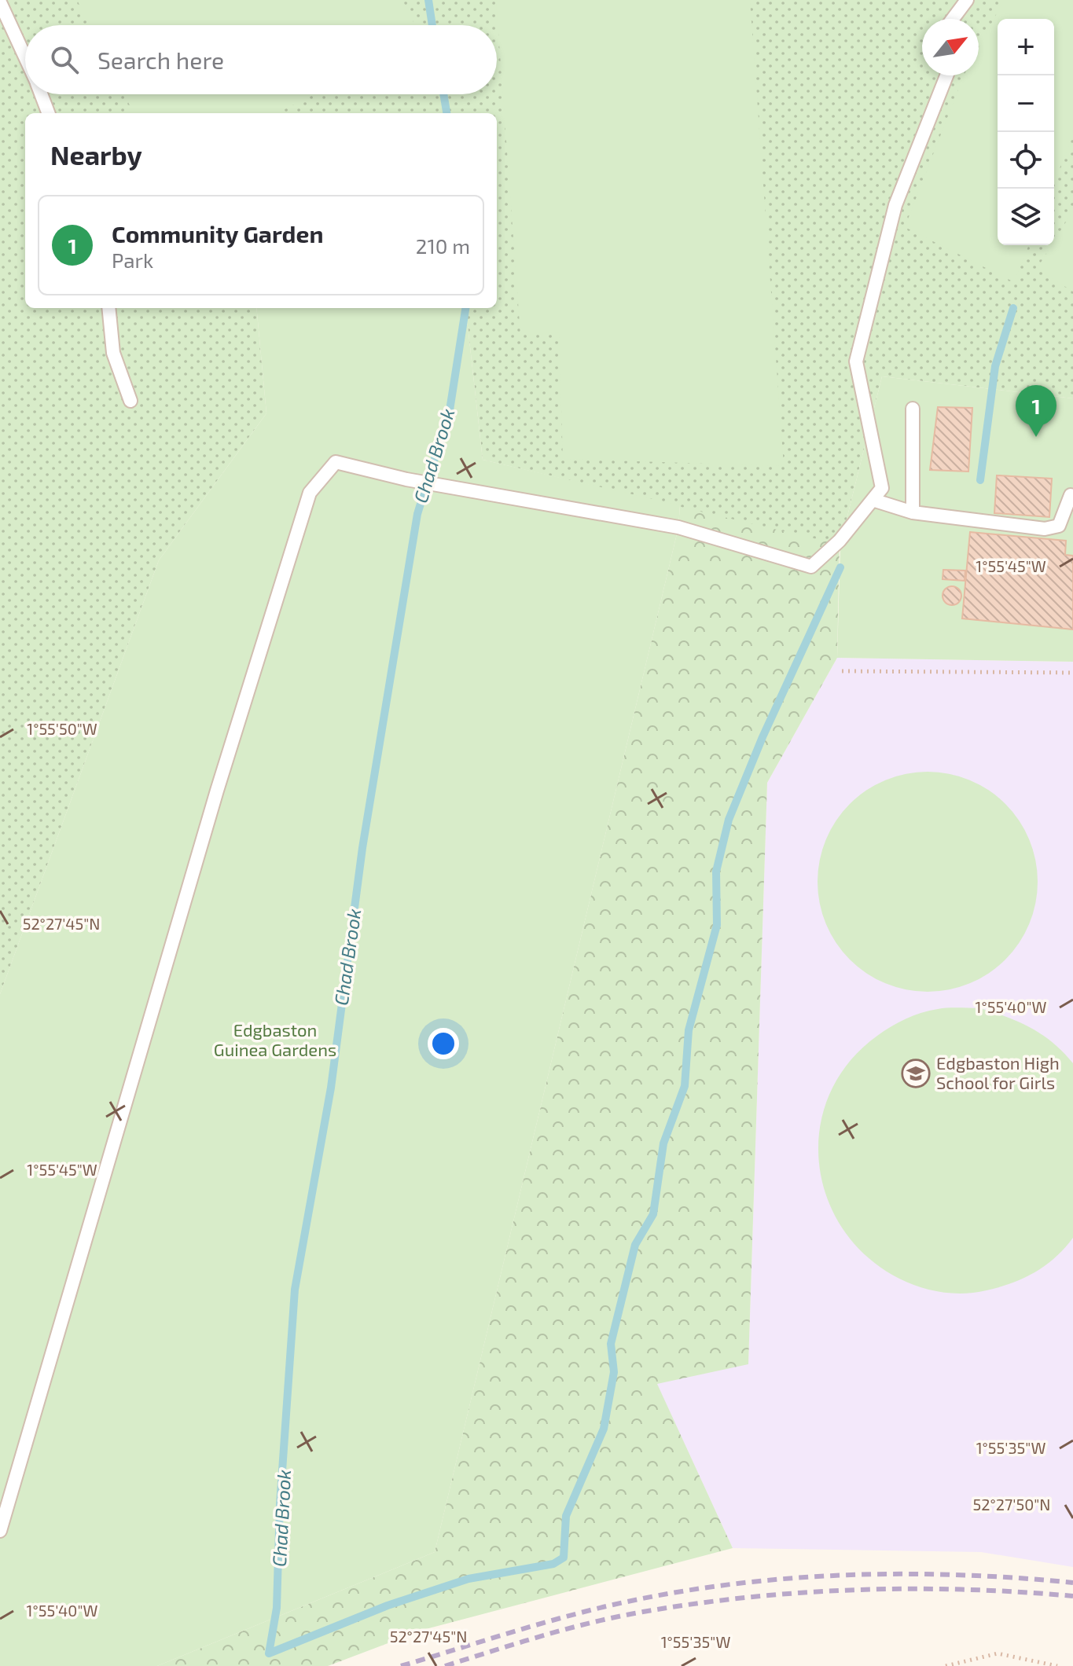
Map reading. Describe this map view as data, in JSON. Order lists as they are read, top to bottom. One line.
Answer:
{"water":["Chad Brook"],"parks":["Edgbaston Guinea Gardens"],"places":{"school or university":["Edgbaston High School for Girls"]},"north":"top right","page":{"map_buttons":["+","−"],"search":"Search here","heading":"Nearby","list":[{"mark":"1","name":"Community Garden","note":"Park","value":"210 m"}],"pins":"1"},"coordinates":["1°55'45\"W","1°55'50\"W","52°27'45\"N","1°55'40\"W","1°55'35\"W","52°27'50\"N"]}
